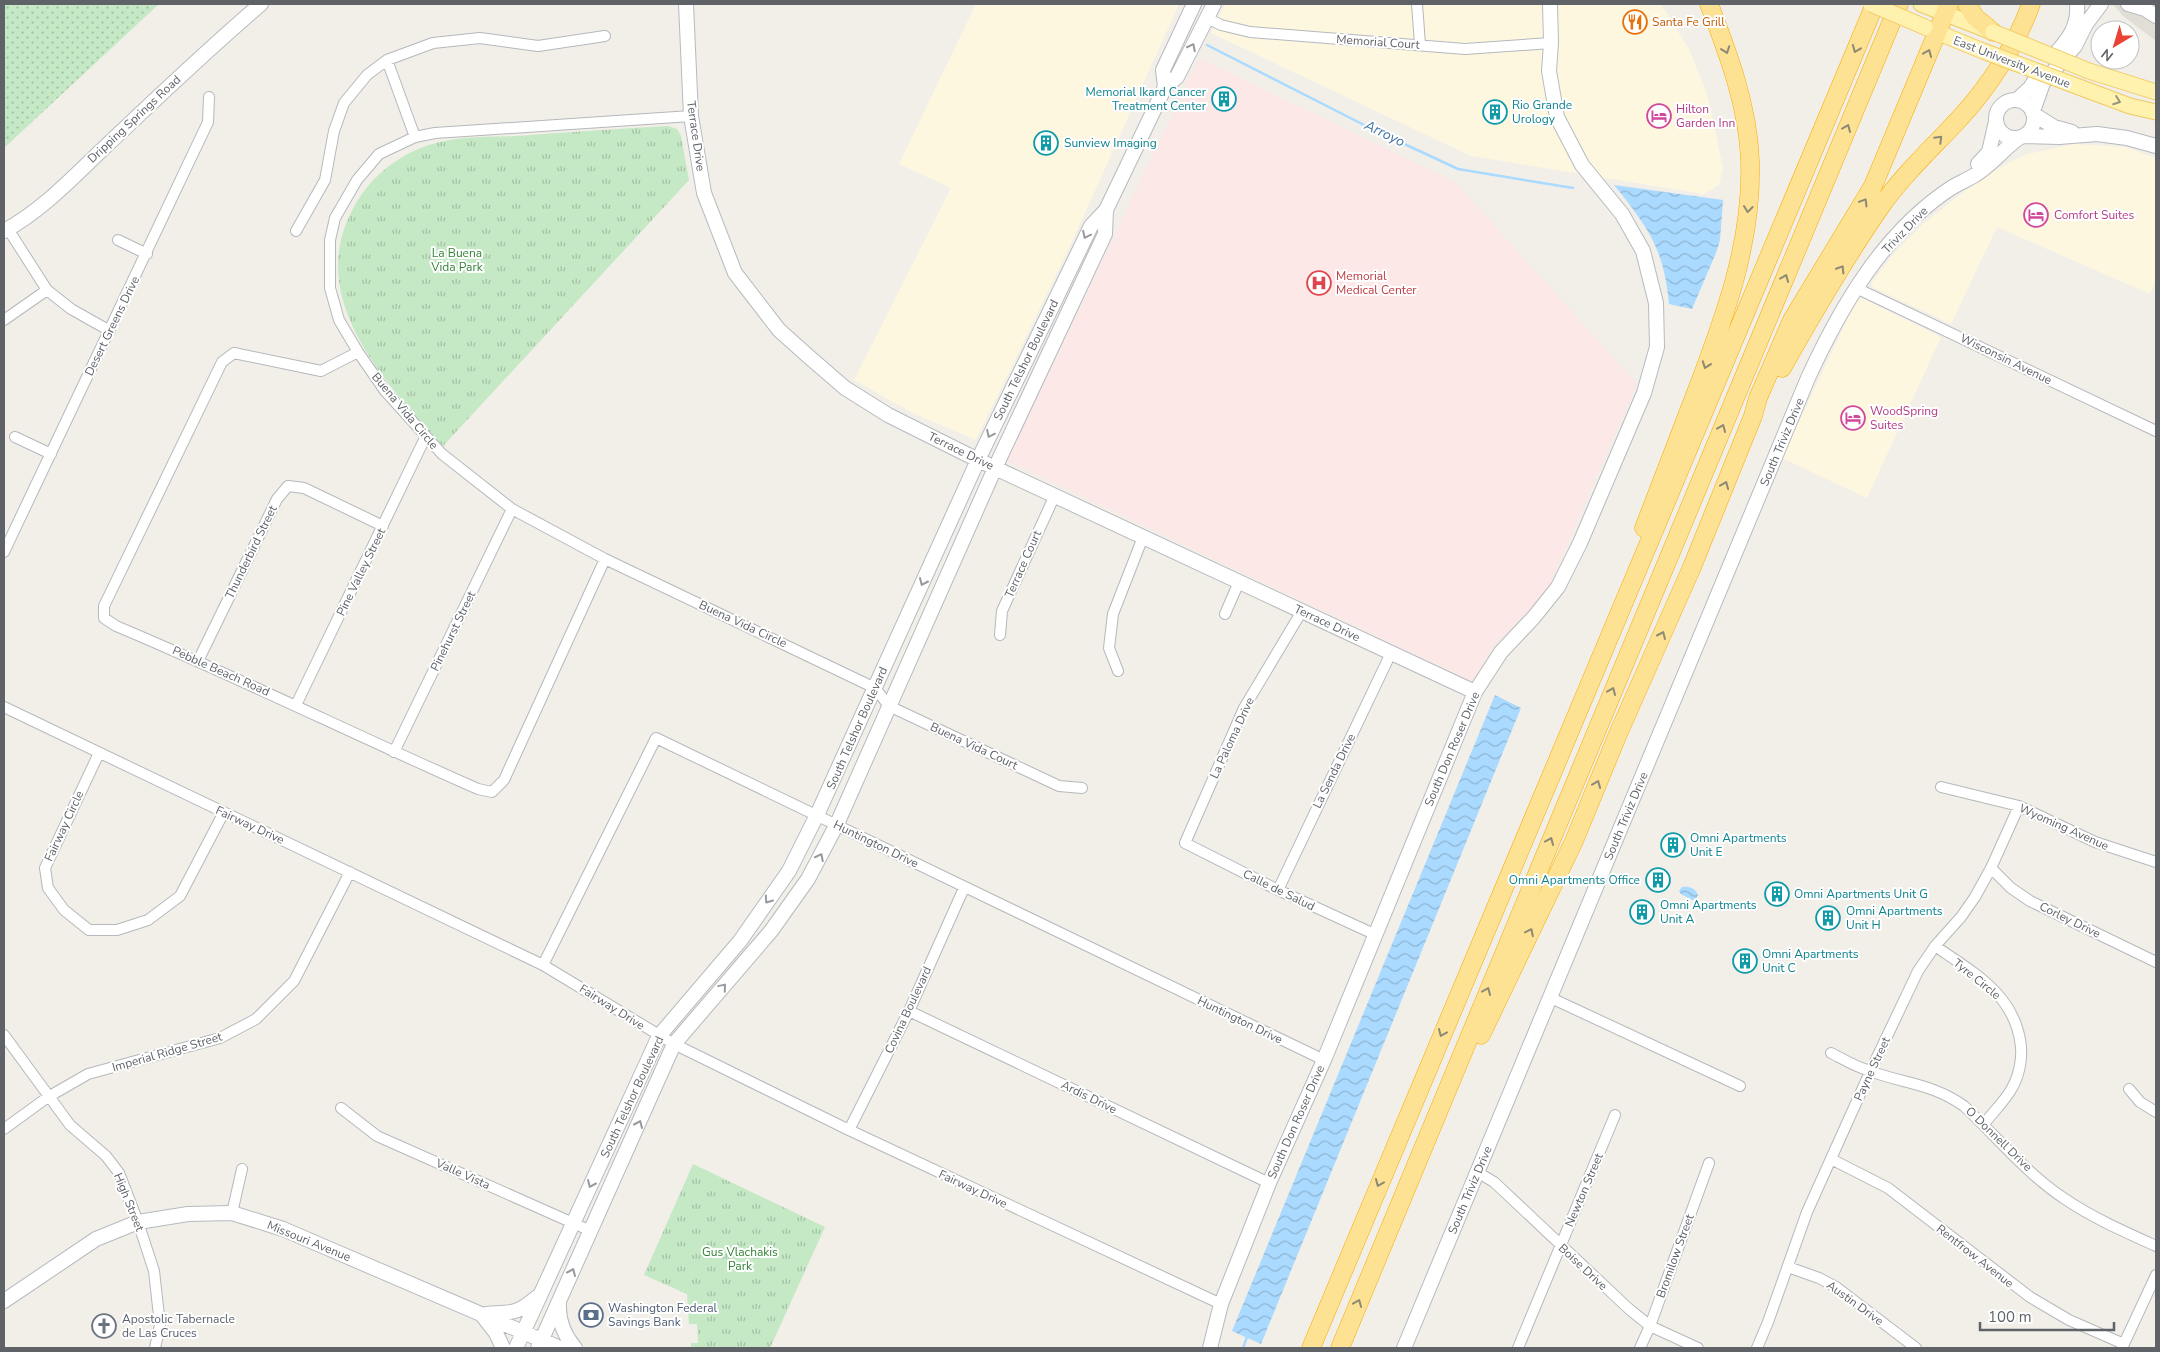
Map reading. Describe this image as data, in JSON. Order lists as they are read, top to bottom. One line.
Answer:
{"streets":{"main road":["East University Avenue"],"street":["Memorial Court","Dripping Springs Road","Terrace Drive","Triviz Drive","Desert Greens Drive","Wisconsin Avenue","South Telshor Boulevard","Buena Vida Circle","South Triviz Drive","Thunderbird Street","Terrace Court","Pine Valley Street","Pinehurst Street","Pebble Beach Road","La Paloma Drive","Buena Vida Court","South Don Roser Drive","La Senda Drive","Fairway Drive","Fairway Circle","Wyoming Avenue","Huntington Drive","Calle de Salud","Corley Drive","Tyre Circle","Covina Boulevard","Imperial Ridge Street","Payne Street","Ardis Drive","O Donnell Drive","Valle Vista","Newton Street","High Street","Missouri Avenue","Bromilow Street","Rentfrow Avenue","Boise Drive","Austin Drive"]},"crossings":[["Memorial Court","South Telshor Boulevard"],["Memorial Court","South Don Roser Drive"],["Terrace Drive","South Telshor Boulevard"],["Terrace Drive","Buena Vida Circle"],["Terrace Drive","Terrace Court"],["Terrace Drive","La Paloma Drive"],["Terrace Drive","South Don Roser Drive"],["Terrace Drive","La Senda Drive"],["Triviz Drive","Wisconsin Avenue"],["Triviz Drive","South Triviz Drive"],["Wisconsin Avenue","South Triviz Drive"],["South Telshor Boulevard","Buena Vida Circle"],["South Telshor Boulevard","Buena Vida Court"],["South Telshor Boulevard","Fairway Drive"],["South Telshor Boulevard","Huntington Drive"],["South Telshor Boulevard","Valle Vista"],["South Telshor Boulevard","Missouri Avenue"],["Buena Vida Circle","Pine Valley Street"],["Buena Vida Circle","Pinehurst Street"],["Buena Vida Circle","Pebble Beach Road"],["Buena Vida Circle","Buena Vida Court"],["South Triviz Drive","Boise Drive"],["Thunderbird Street","Pine Valley Street"],["Thunderbird Street","Pebble Beach Road"],["Pine Valley Street","Pebble Beach Road"],["Pinehurst Street","Pebble Beach Road"],["La Paloma Drive","Calle de Salud"],["South Don Roser Drive","Fairway Drive"],["South Don Roser Drive","Huntington Drive"],["South Don Roser Drive","Calle de Salud"],["South Don Roser Drive","Ardis Drive"],["La Senda Drive","Calle de Salud"],["Fairway Drive","Fairway Circle"],["Fairway Drive","Huntington Drive"],["Fairway Drive","Covina Boulevard"],["Fairway Drive","Imperial Ridge Street"],["Wyoming Avenue","Payne Street"],["Huntington Drive","Covina Boulevard"],["Corley Drive","Payne Street"],["Tyre Circle","Payne Street"],["Tyre Circle","O Donnell Drive"],["Covina Boulevard","Ardis Drive"],["Imperial Ridge Street","High Street"],["Payne Street","O Donnell Drive"],["Payne Street","Rentfrow Avenue"],["Payne Street","Austin Drive"],["Newton Street","Boise Drive"],["High Street","Missouri Avenue"],["Bromilow Street","Boise Drive"]],"water":["Arroyo"],"parks":["La Buena Vida Park","Gus Vlachakis Park"],"places":{"restaurant":["Santa Fe Grill"],"building":["Memorial Ikard Cancer Treatment Center","Rio Grande Urology","Sunview Imaging","Omni Apartments Unit E","Omni Apartments Office","Omni Apartments Unit G","Omni Apartments Unit A","Omni Apartments Unit H","Omni Apartments Unit C"],"hotel":["Hilton Garden Inn","Comfort Suites","WoodSpring Suites"],"hospital":["Memorial Medical Center"],"bank":["Washington Federal Savings Bank"],"church":["Apostolic Tabernacle de Las Cruces"]},"scale_bar":"100 m","north":"bottom left"}
